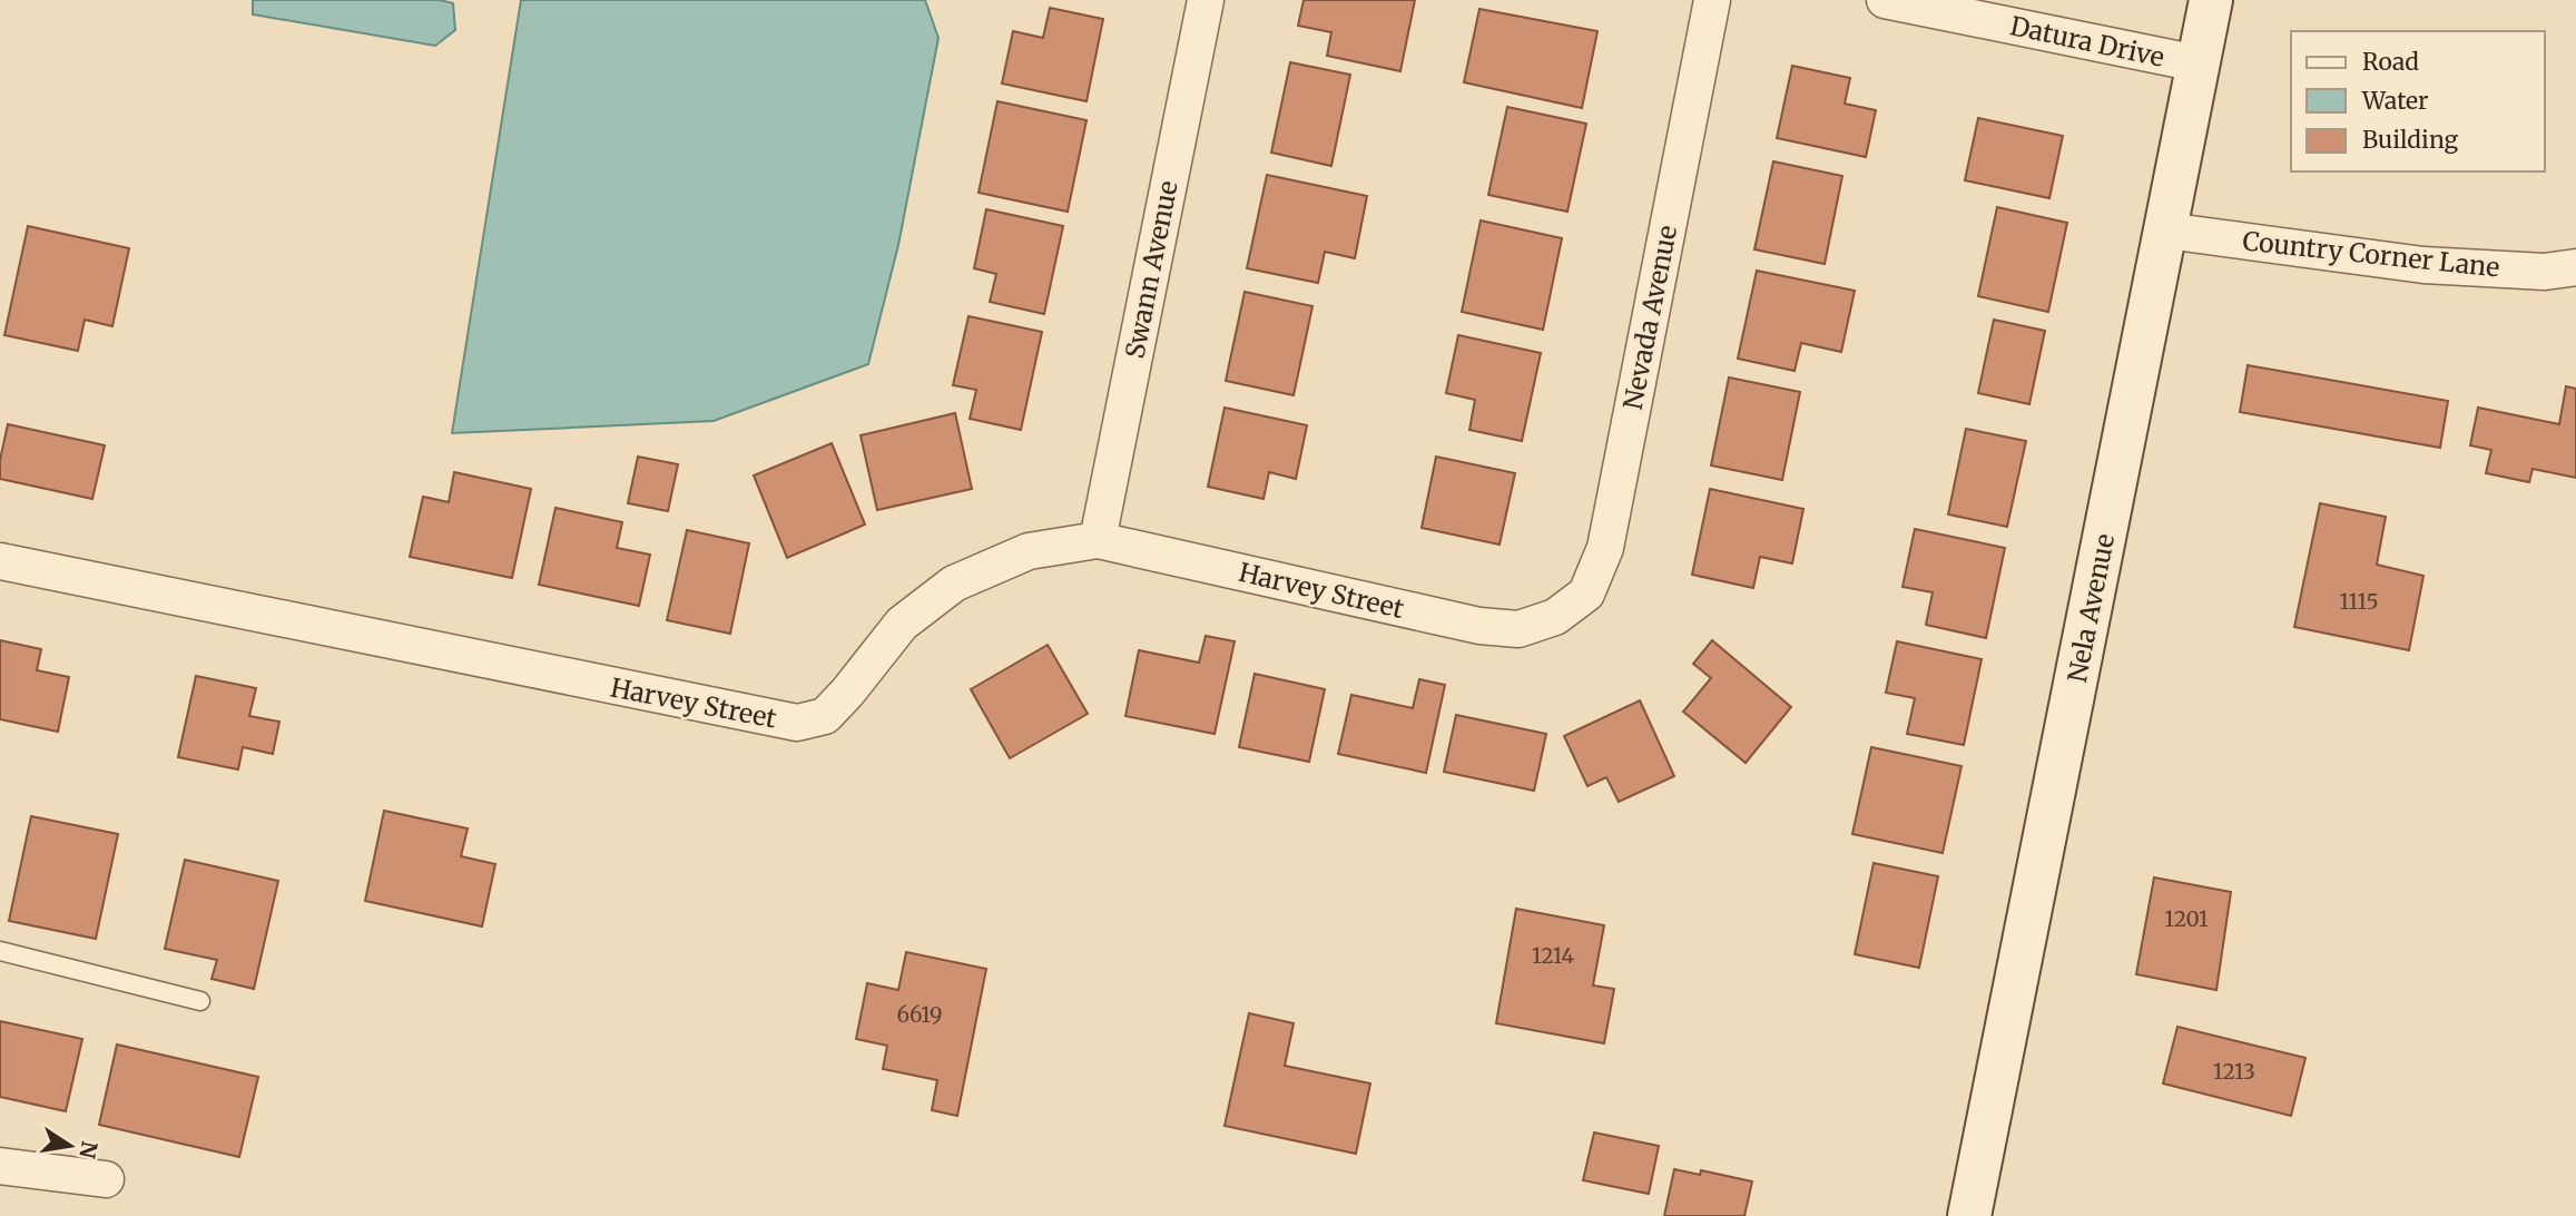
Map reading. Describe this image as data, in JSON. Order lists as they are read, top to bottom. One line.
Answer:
{"streets":{"street":["Datura Drive","Country Corner Lane","Swann Avenue","Nevada Avenue","Harvey Street","Nela Avenue"]},"crossings":[["Datura Drive","Nela Avenue"],["Country Corner Lane","Nela Avenue"],["Swann Avenue","Harvey Street"],["Nevada Avenue","Harvey Street"]],"house_numbers":["1115","1201","1214","6619","1213"],"legend":["Road","Water","Building"],"north":"right"}
